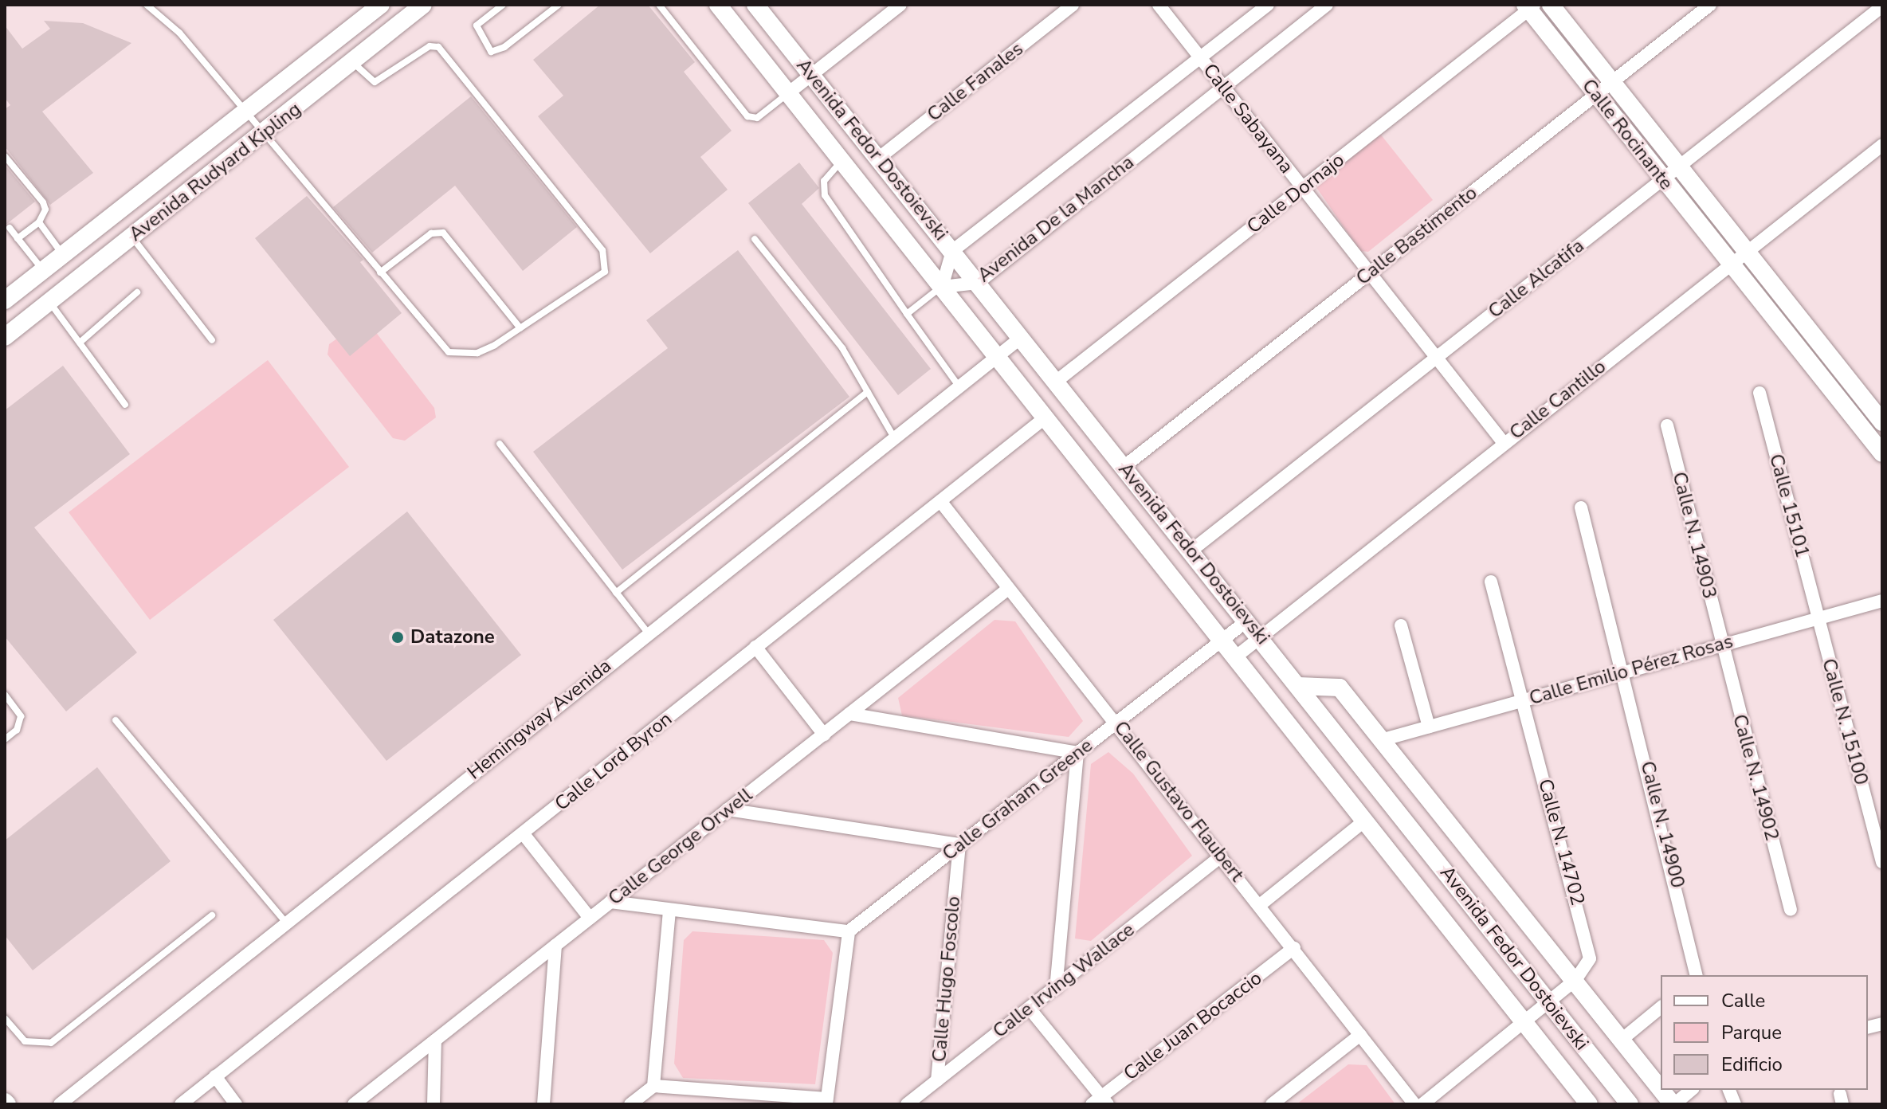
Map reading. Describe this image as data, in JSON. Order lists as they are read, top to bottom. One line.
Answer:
{"streets":{"main road":["Calle Rocinante","Avenida Fedor Dostoievski","Avenida Rudyard Kipling"],"street":["Calle Fanales","Calle Sabayana","Calle Dornajo","Avenida De la Mancha","Calle Bastimento","Calle Alcatifa","Calle Cantillo","Calle 15101","Calle N. 14903","Calle Emilio Pérez Rosas","Hemingway Avenida","Calle N. 15100","Calle Lord Byron","Calle N. 14902","Calle Graham Greene","Calle Gustavo Flaubert","Calle N. 14900","Calle N. 14702","Calle George Orwell","Calle Hugo Foscolo","Calle Irving Wallace","Calle Juan Bocaccio"]},"crossings":[["Calle Fanales","Avenida Fedor Dostoievski"],["Calle Sabayana","Calle Dornajo"],["Calle Sabayana","Avenida De la Mancha"],["Calle Sabayana","Calle Bastimento"],["Calle Sabayana","Calle Alcatifa"],["Calle Sabayana","Calle Cantillo"],["Calle Rocinante","Calle Dornajo"],["Calle Rocinante","Calle Bastimento"],["Calle Rocinante","Calle Alcatifa"],["Calle Rocinante","Calle Cantillo"],["Avenida Fedor Dostoievski","Calle Dornajo"],["Avenida Fedor Dostoievski","Avenida De la Mancha"],["Avenida Fedor Dostoievski","Calle Bastimento"],["Avenida Fedor Dostoievski","Calle Alcatifa"],["Avenida Fedor Dostoievski","Calle Cantillo"],["Avenida Fedor Dostoievski","Hemingway Avenida"],["Avenida Fedor Dostoievski","Calle Lord Byron"],["Avenida Fedor Dostoievski","Calle Graham Greene"],["Calle 15101","Calle Emilio Pérez Rosas"],["Calle 15101","Calle N. 15100"],["Calle N. 14903","Calle Emilio Pérez Rosas"],["Calle N. 14903","Calle N. 14902"],["Calle Emilio Pérez Rosas","Calle N. 15100"],["Calle Emilio Pérez Rosas","Calle N. 14902"],["Calle Emilio Pérez Rosas","Calle N. 14900"],["Calle Emilio Pérez Rosas","Calle N. 14702"],["Calle Lord Byron","Calle Gustavo Flaubert"],["Calle Graham Greene","Calle Gustavo Flaubert"],["Calle Graham Greene","Calle Hugo Foscolo"],["Calle Gustavo Flaubert","Calle George Orwell"],["Calle Gustavo Flaubert","Calle Irving Wallace"],["Calle Gustavo Flaubert","Calle Juan Bocaccio"],["Calle Hugo Foscolo","Calle Irving Wallace"]],"places":["Datazone"],"legend":["Calle","Parque","Edificio"]}
